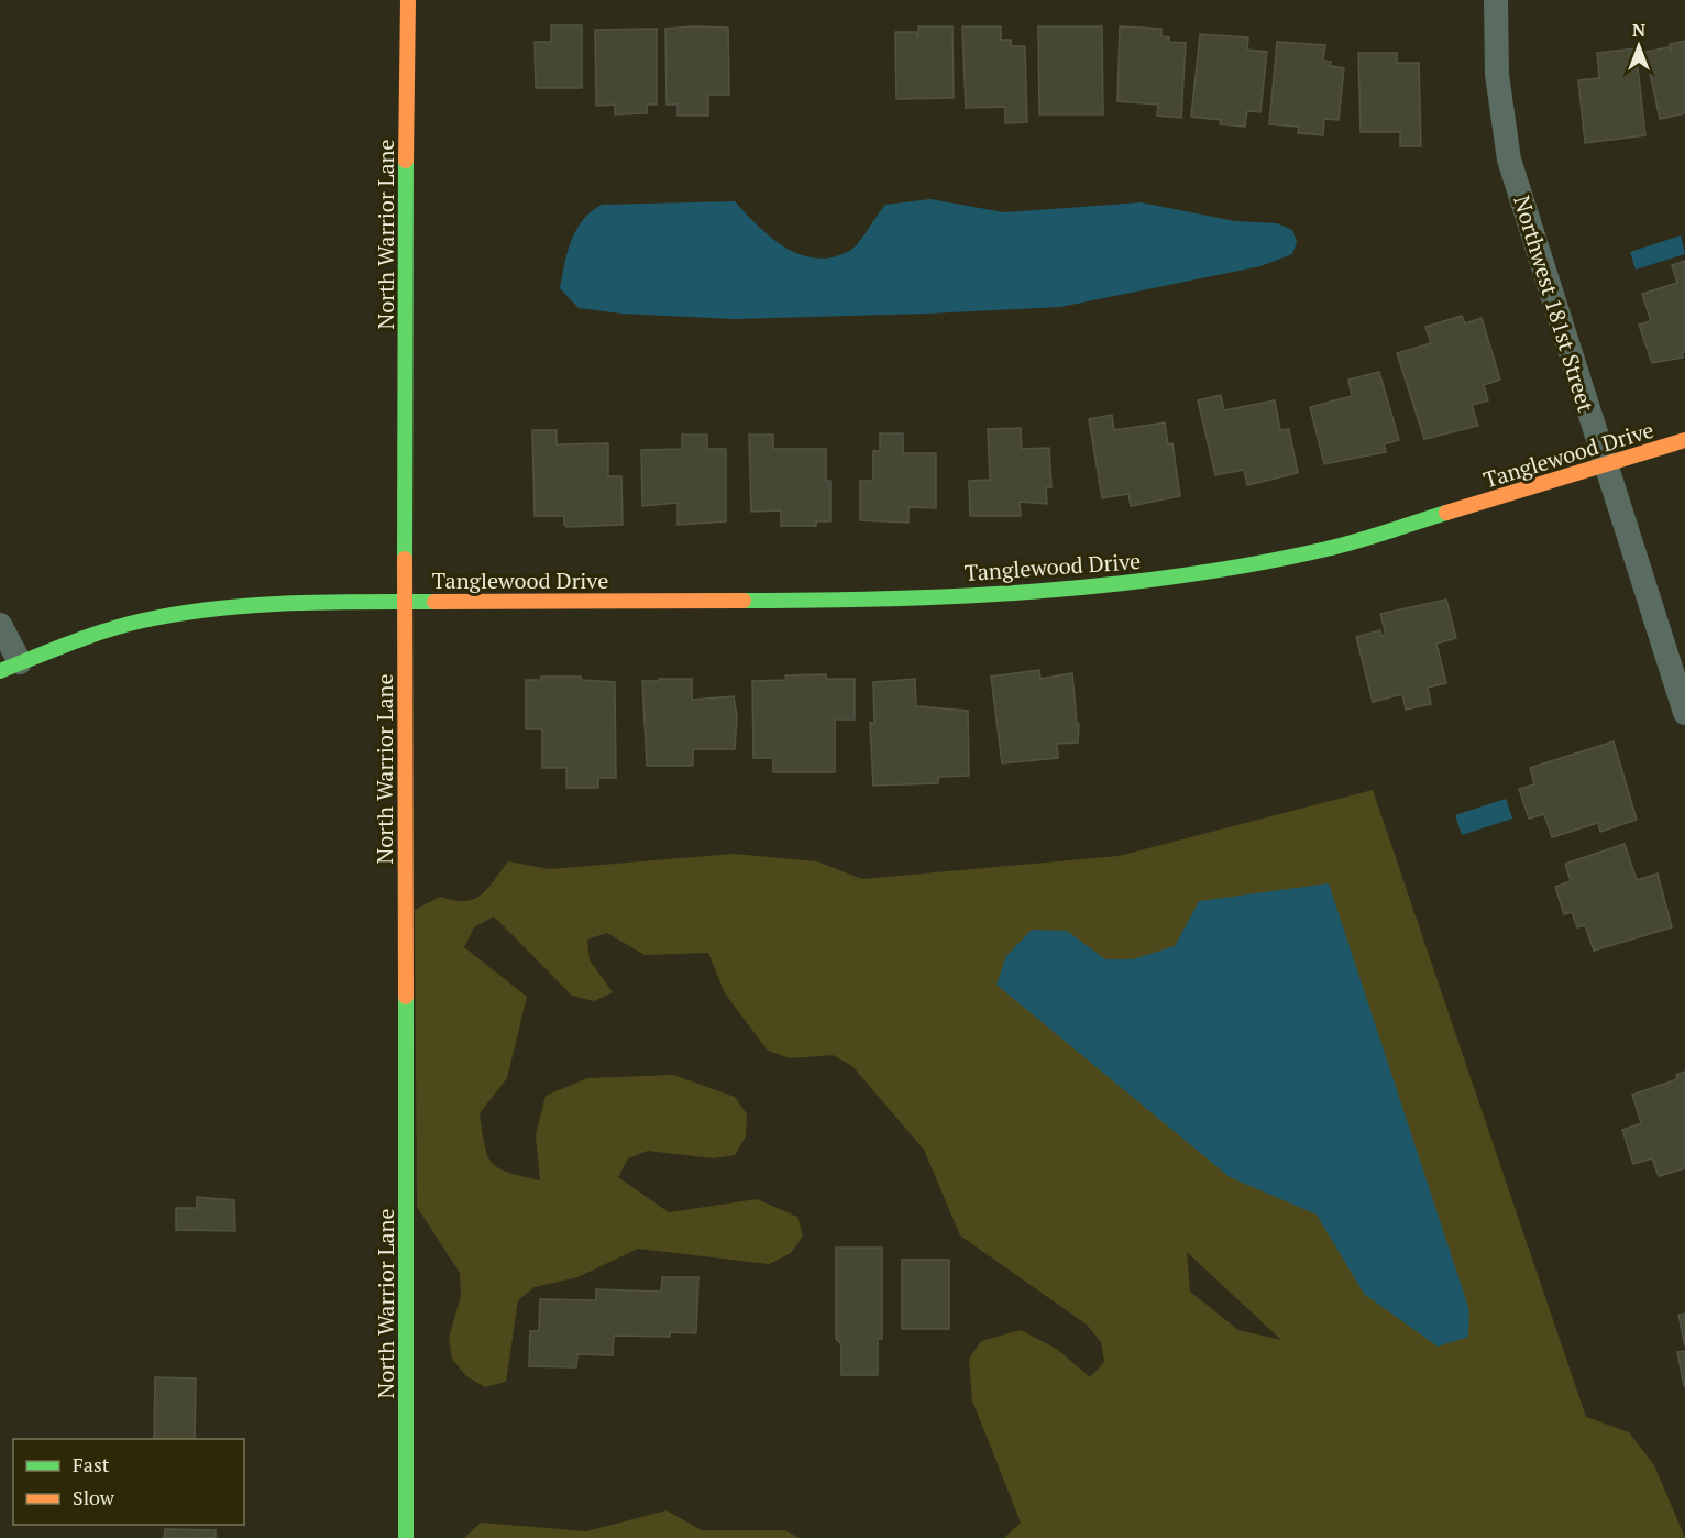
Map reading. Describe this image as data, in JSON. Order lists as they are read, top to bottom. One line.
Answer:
{"streets":{"street":["North Warrior Lane","Northwest 181st Street","Tanglewood Drive"]},"crossings":[["North Warrior Lane","Tanglewood Drive"],["Northwest 181st Street","Tanglewood Drive"]],"legend":["Fast","Slow"],"north":"top"}
